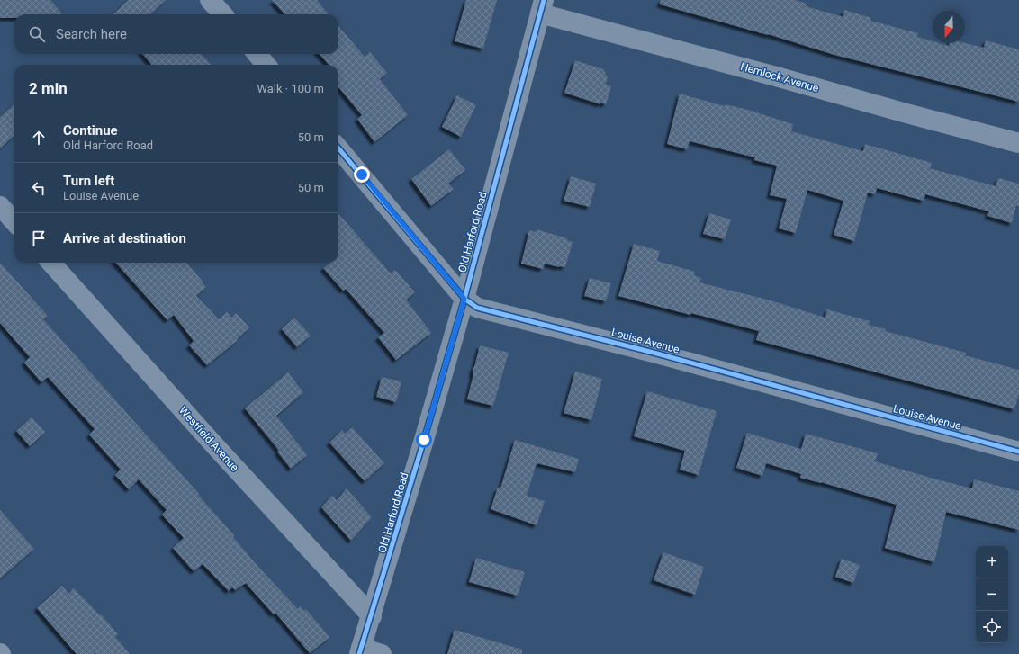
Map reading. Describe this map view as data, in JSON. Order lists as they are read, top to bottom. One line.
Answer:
{"streets":{"street":["Hemlock Avenue","Old Harford Road","Louise Avenue","Westfield Avenue"]},"crossings":[["Hemlock Avenue","Old Harford Road"],["Old Harford Road","Louise Avenue"],["Old Harford Road","Westfield Avenue"]],"north":"bottom","page":{"search":"Search here","heading":["2 min","Walk · 100 m"],"list":[["Continue","Old Harford Road","50 m"],["Turn left","Louise Avenue","50 m"],"Arrive at destination"],"map_buttons":["+","−"]}}
